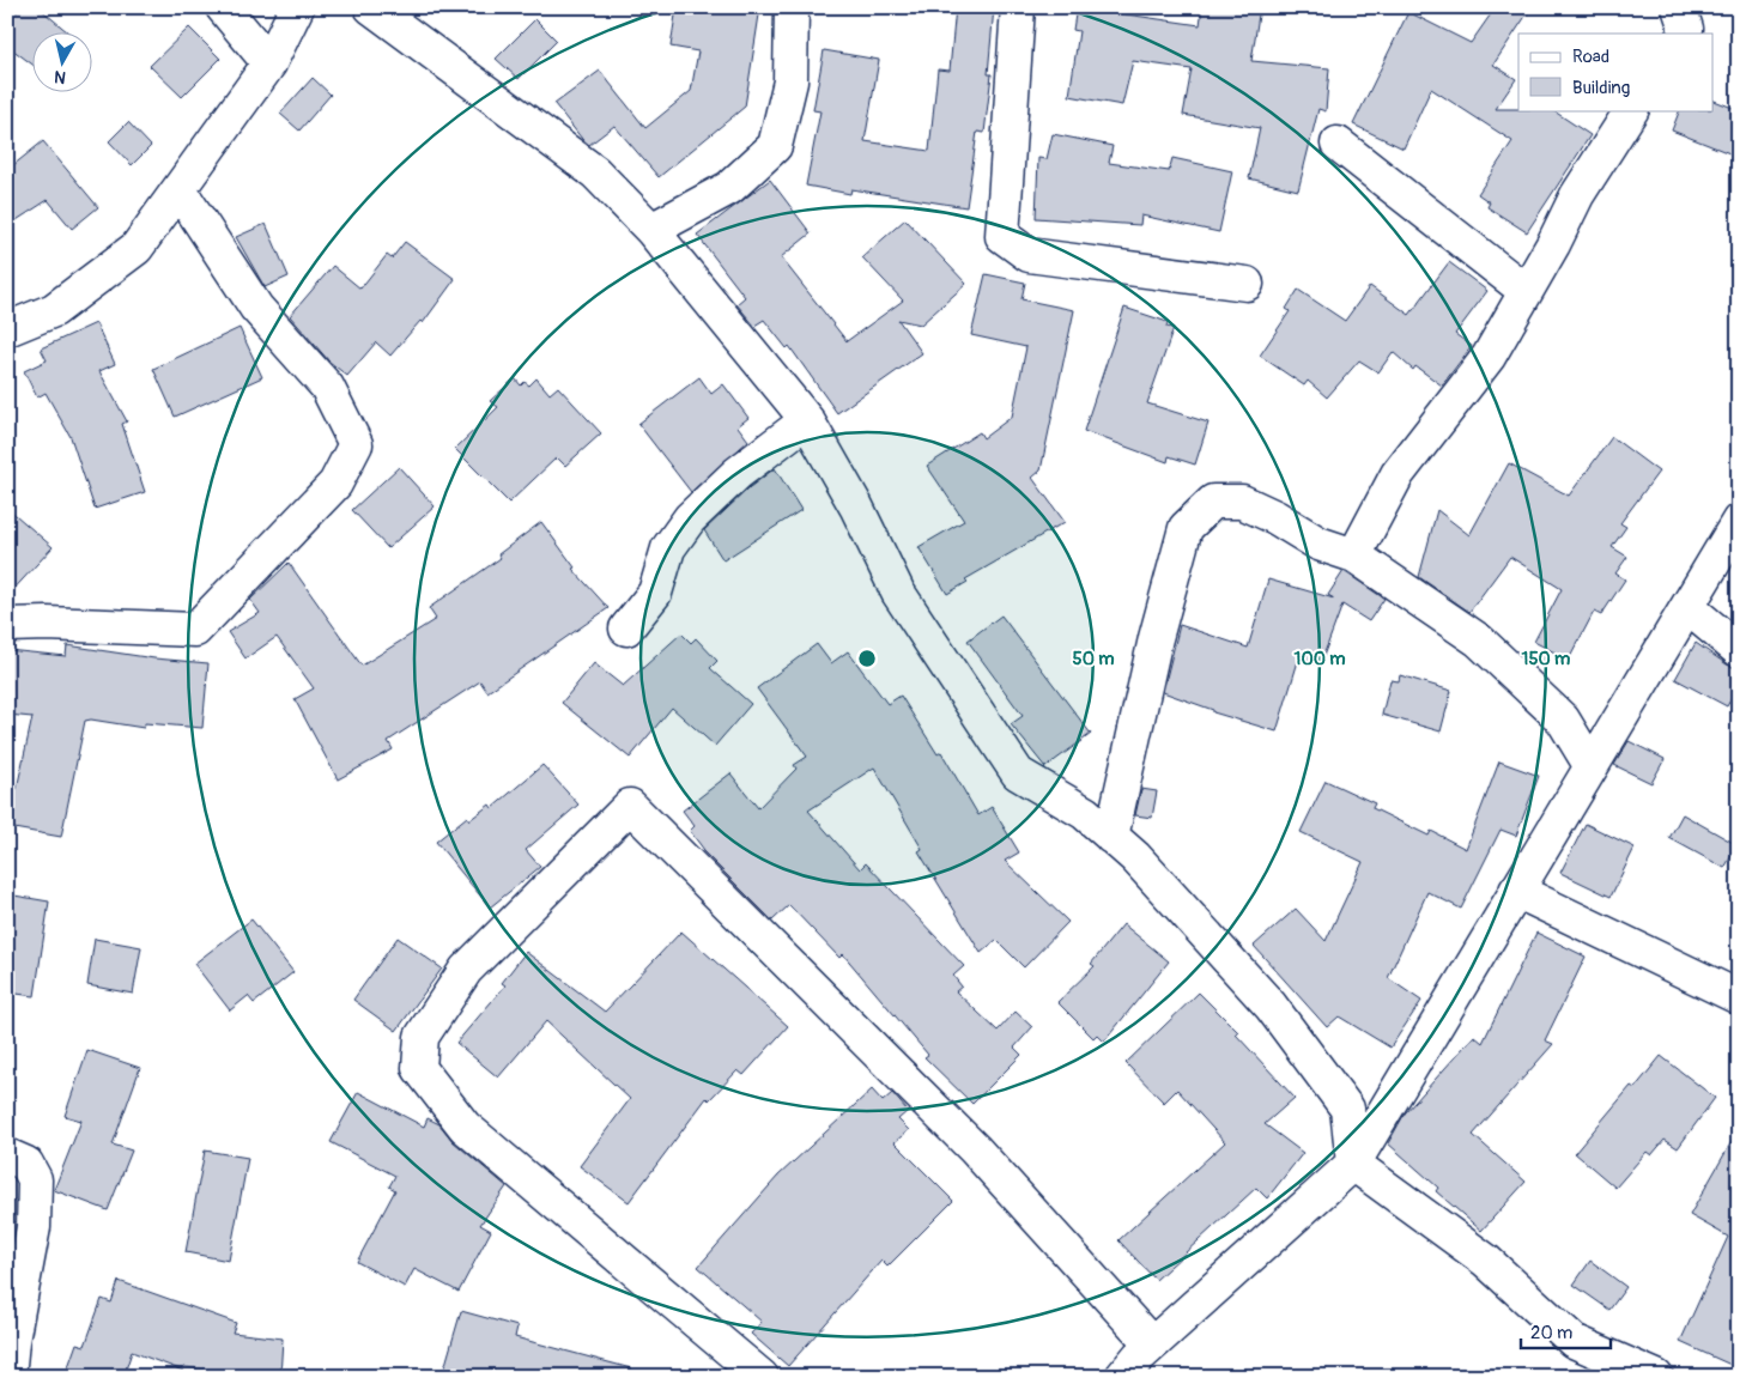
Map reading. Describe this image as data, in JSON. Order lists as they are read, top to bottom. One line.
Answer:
{"legend":["Road","Building"],"scale_bar":"20 m","north":"bottom","rings":["50 m","100 m","150 m"]}
